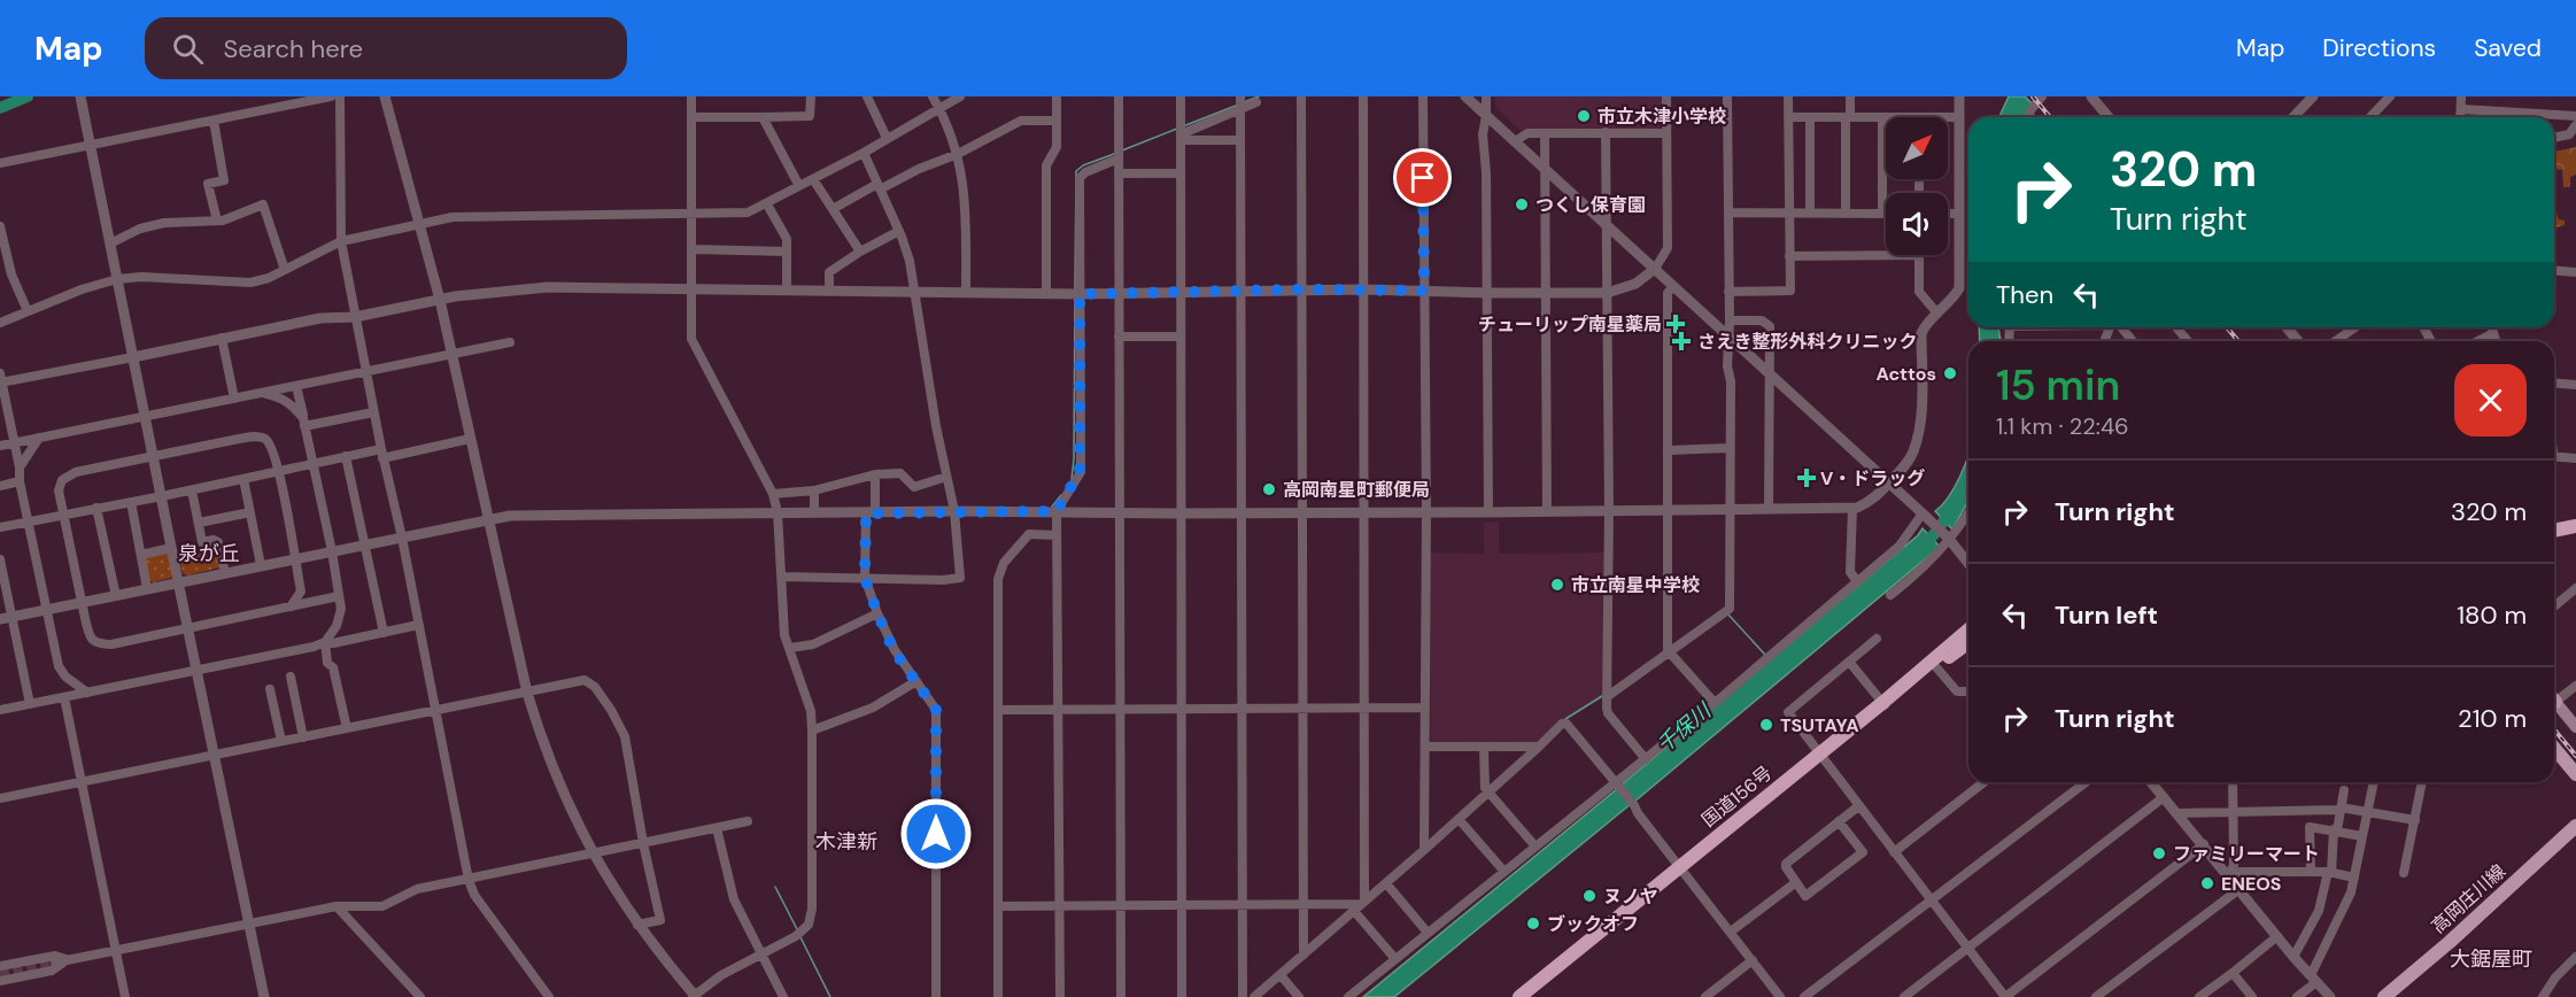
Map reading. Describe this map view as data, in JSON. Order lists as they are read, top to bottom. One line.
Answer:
{"streets":{"highway":["国道156号"],"main road":["高岡庄川線"]},"districts":["泉が丘","木津新","大鋸屋町"],"water":["千保川"],"places":{"other":["市立木津小学校","つくし保育園","Acttos","高岡南星町郵便局","市立南星中学校","TSUTAYA","ファミリーマート","ENEOS","ヌノヤ","ブックオフ"],"health":["チューリップ南星薬局","さえき整形外科クリニック","V・ドラッグ"]},"north":"top right","page":{"header":"Map","search":"Search here","nav":["Map","Directions","Saved"],"turn":["320 m","Turn right"],"then":"Then","heading":["15 min","1.1 km · 22:46"],"list":[{"name":"Turn right","value":"320 m"},{"name":"Turn left","value":"180 m"},{"name":"Turn right","value":"210 m"}]}}
